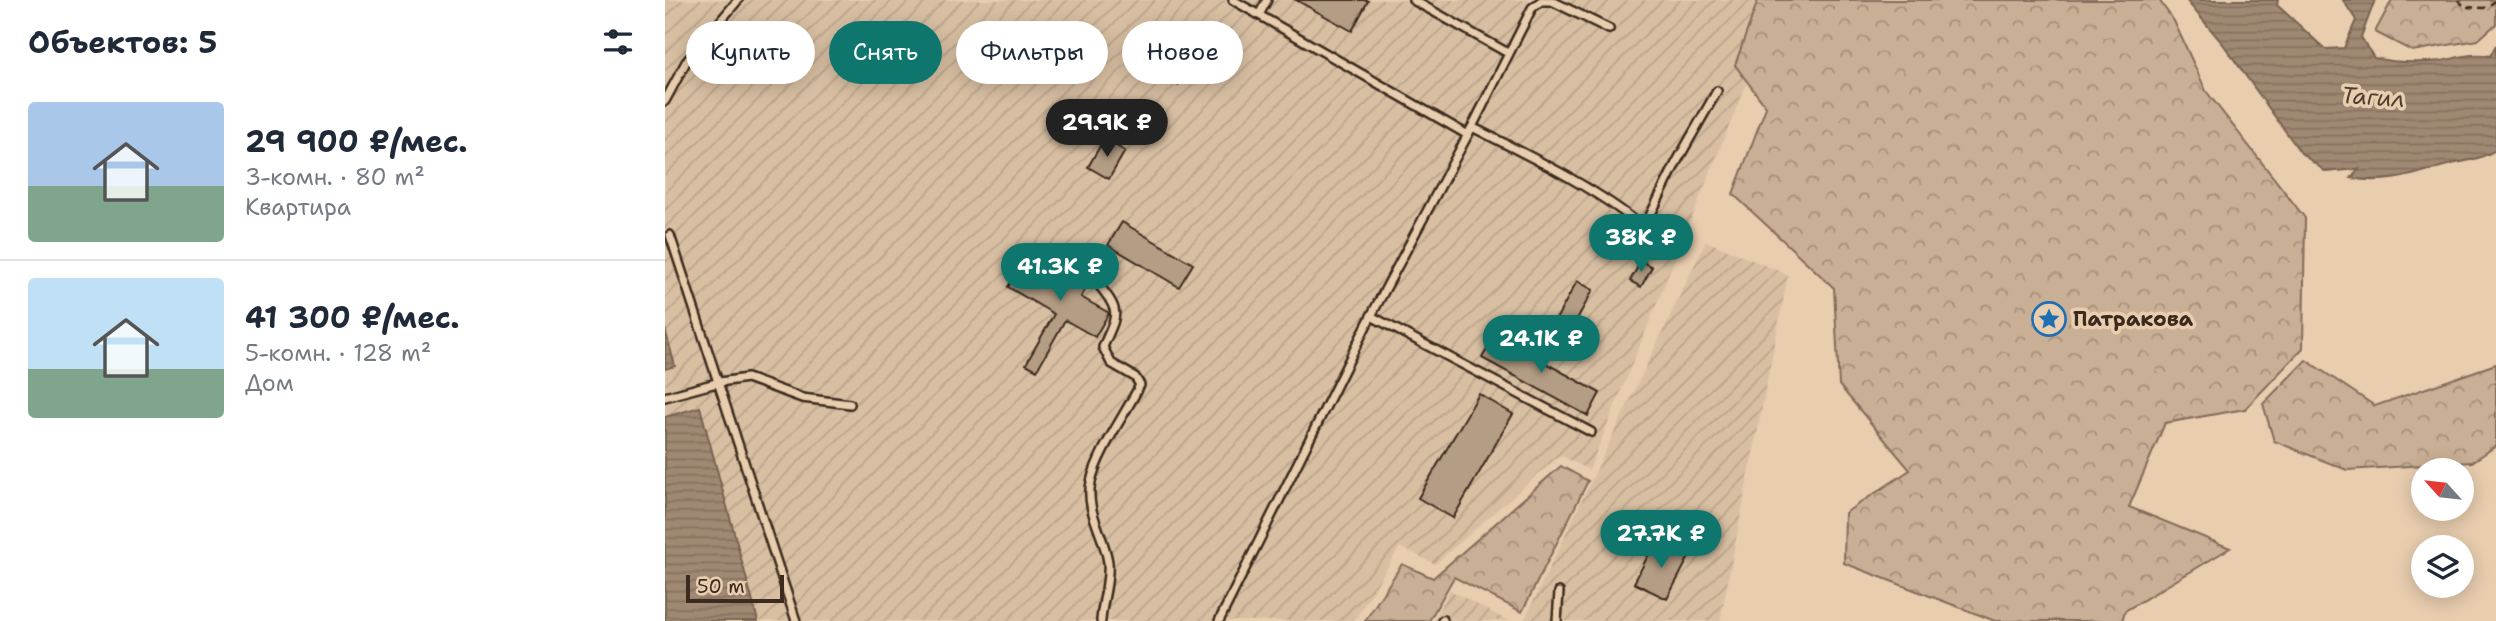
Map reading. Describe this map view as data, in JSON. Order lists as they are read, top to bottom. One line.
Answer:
{"water":["Тагил"],"places":{"place":["Патракова"]},"scale_bar":"50 m","north":"top left","page":{"heading":"Объектов: 5","chip":["Купить","Снять","Фильтры","Новое"],"list":[{"name":"29 900 ₽/мес.","note":"3-комн. · 80 m² · Квартира"},{"name":"41 300 ₽/мес.","note":"5-комн. · 128 m² · Дом"}],"price":["29.9K ₽","38K ₽","41.3K ₽","24.1K ₽","27.7K ₽"],"scale":"50 m"}}
